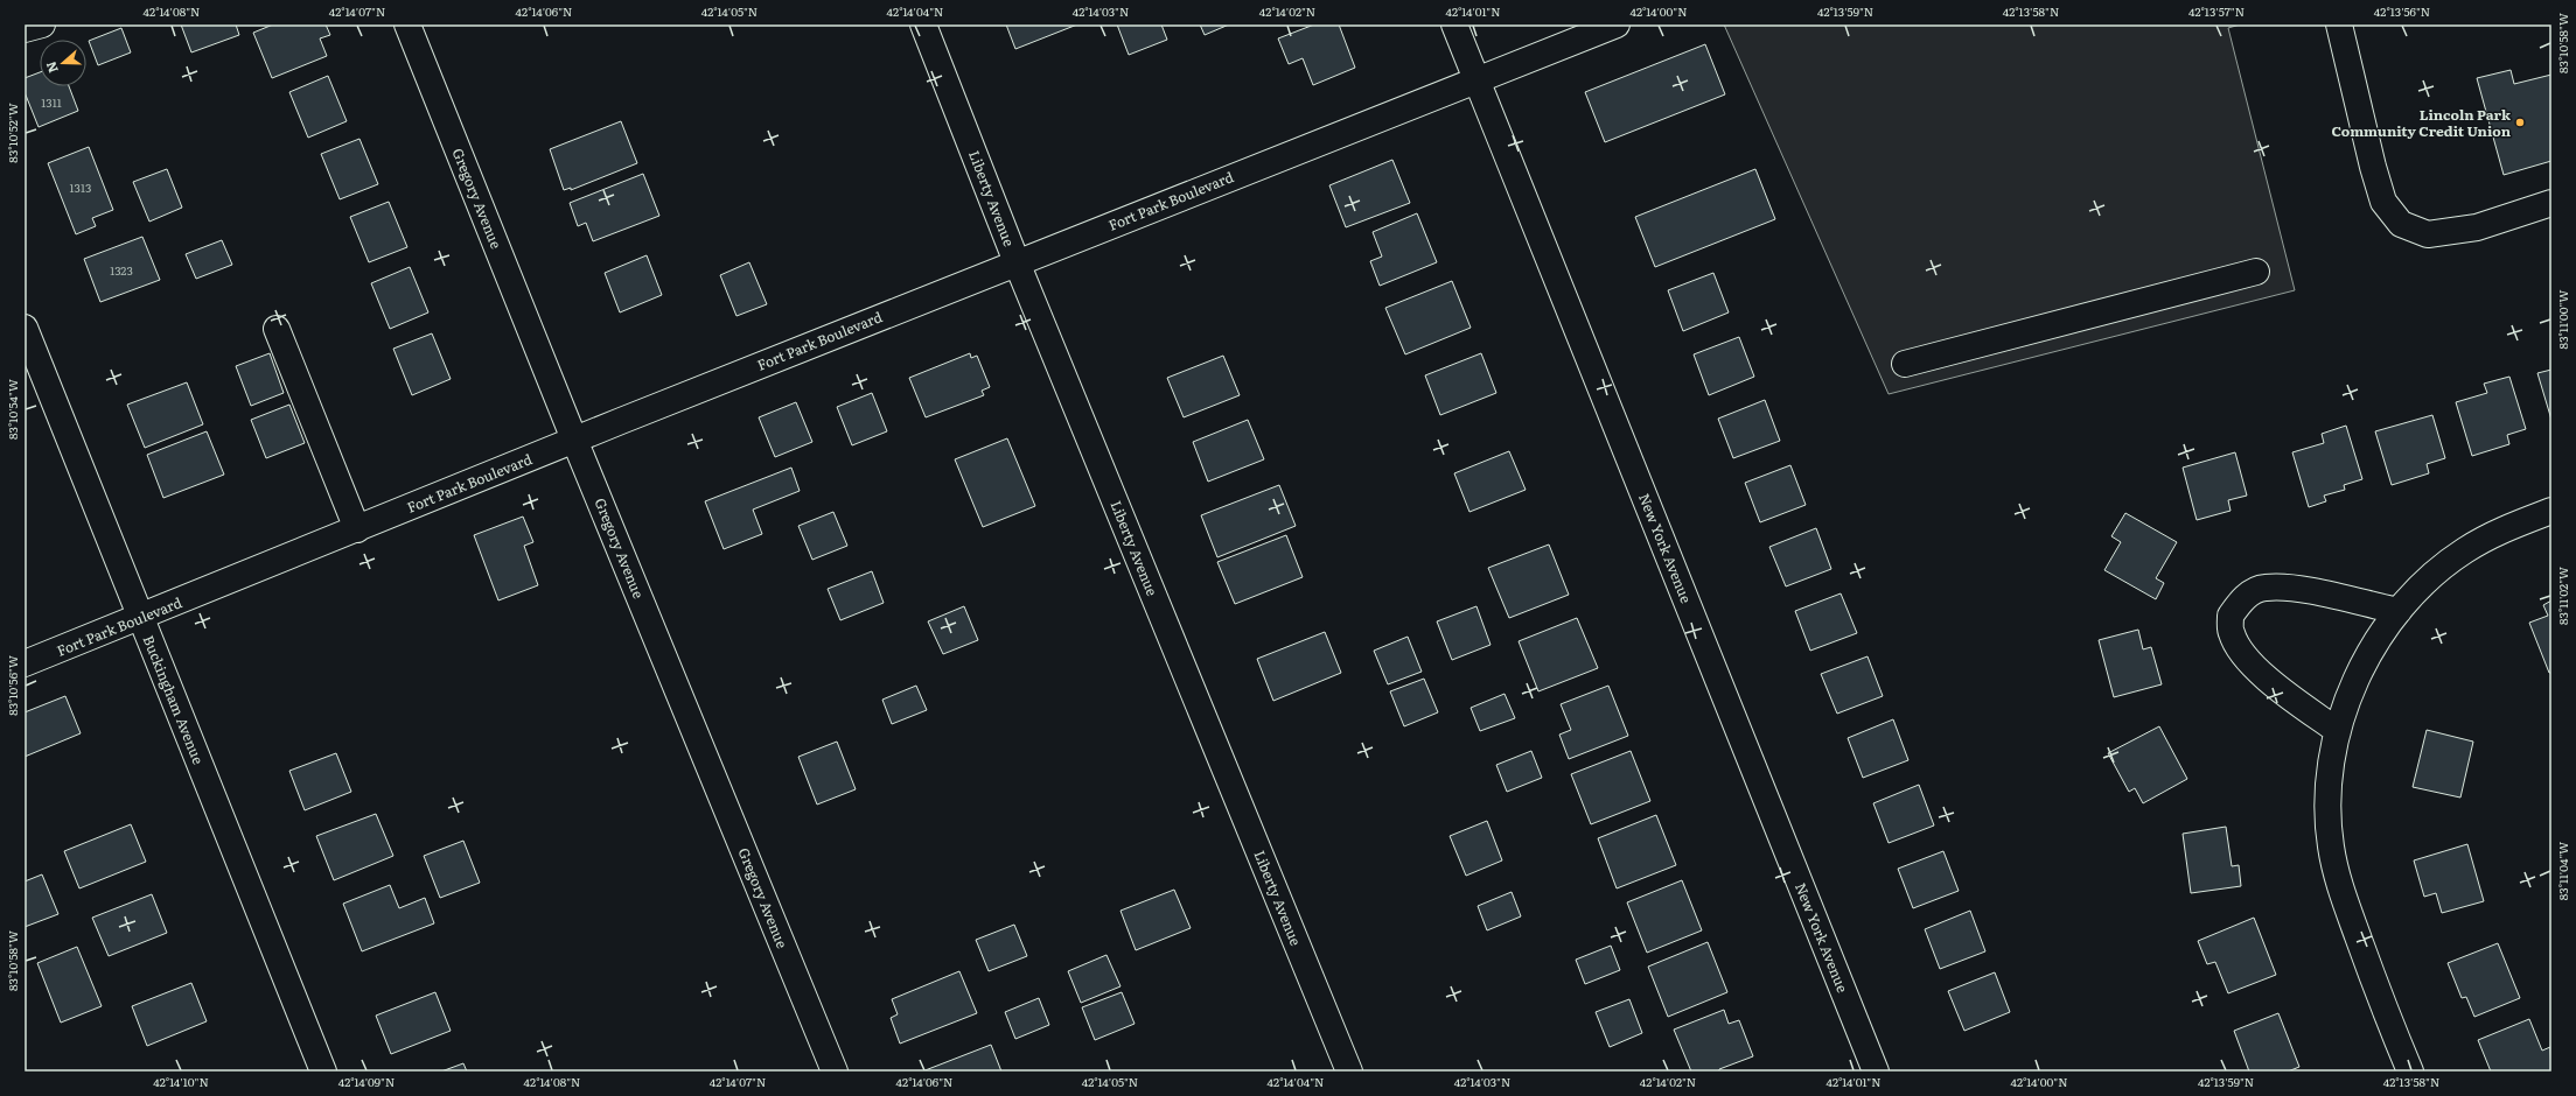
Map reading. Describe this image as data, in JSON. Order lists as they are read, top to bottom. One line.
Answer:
{"streets":{"street":["Gregory Avenue","Liberty Avenue","Fort Park Boulevard","New York Avenue","Buckingham Avenue"]},"crossings":[["Gregory Avenue","Fort Park Boulevard"],["Liberty Avenue","Fort Park Boulevard"],["Fort Park Boulevard","New York Avenue"],["Fort Park Boulevard","Buckingham Avenue"]],"places":["Lincoln Park Community Credit Union"],"house_numbers":["1311","1313","1323"],"north":"left","coordinates":["42°14'08\"N","42°14'07\"N","42°14'06\"N","42°14'05\"N","42°14'04\"N","42°14'03\"N","42°14'02\"N","42°14'01\"N","42°14'00\"N","42°13'59\"N","42°13'58\"N","42°13'57\"N","42°13'56\"N","83°10'58\"W","83°10'52\"W","83°11'00\"W","83°10'54\"W","83°11'02\"W","83°10'56\"W","83°11'04\"W","42°14'10\"N","42°14'09\"N"]}
